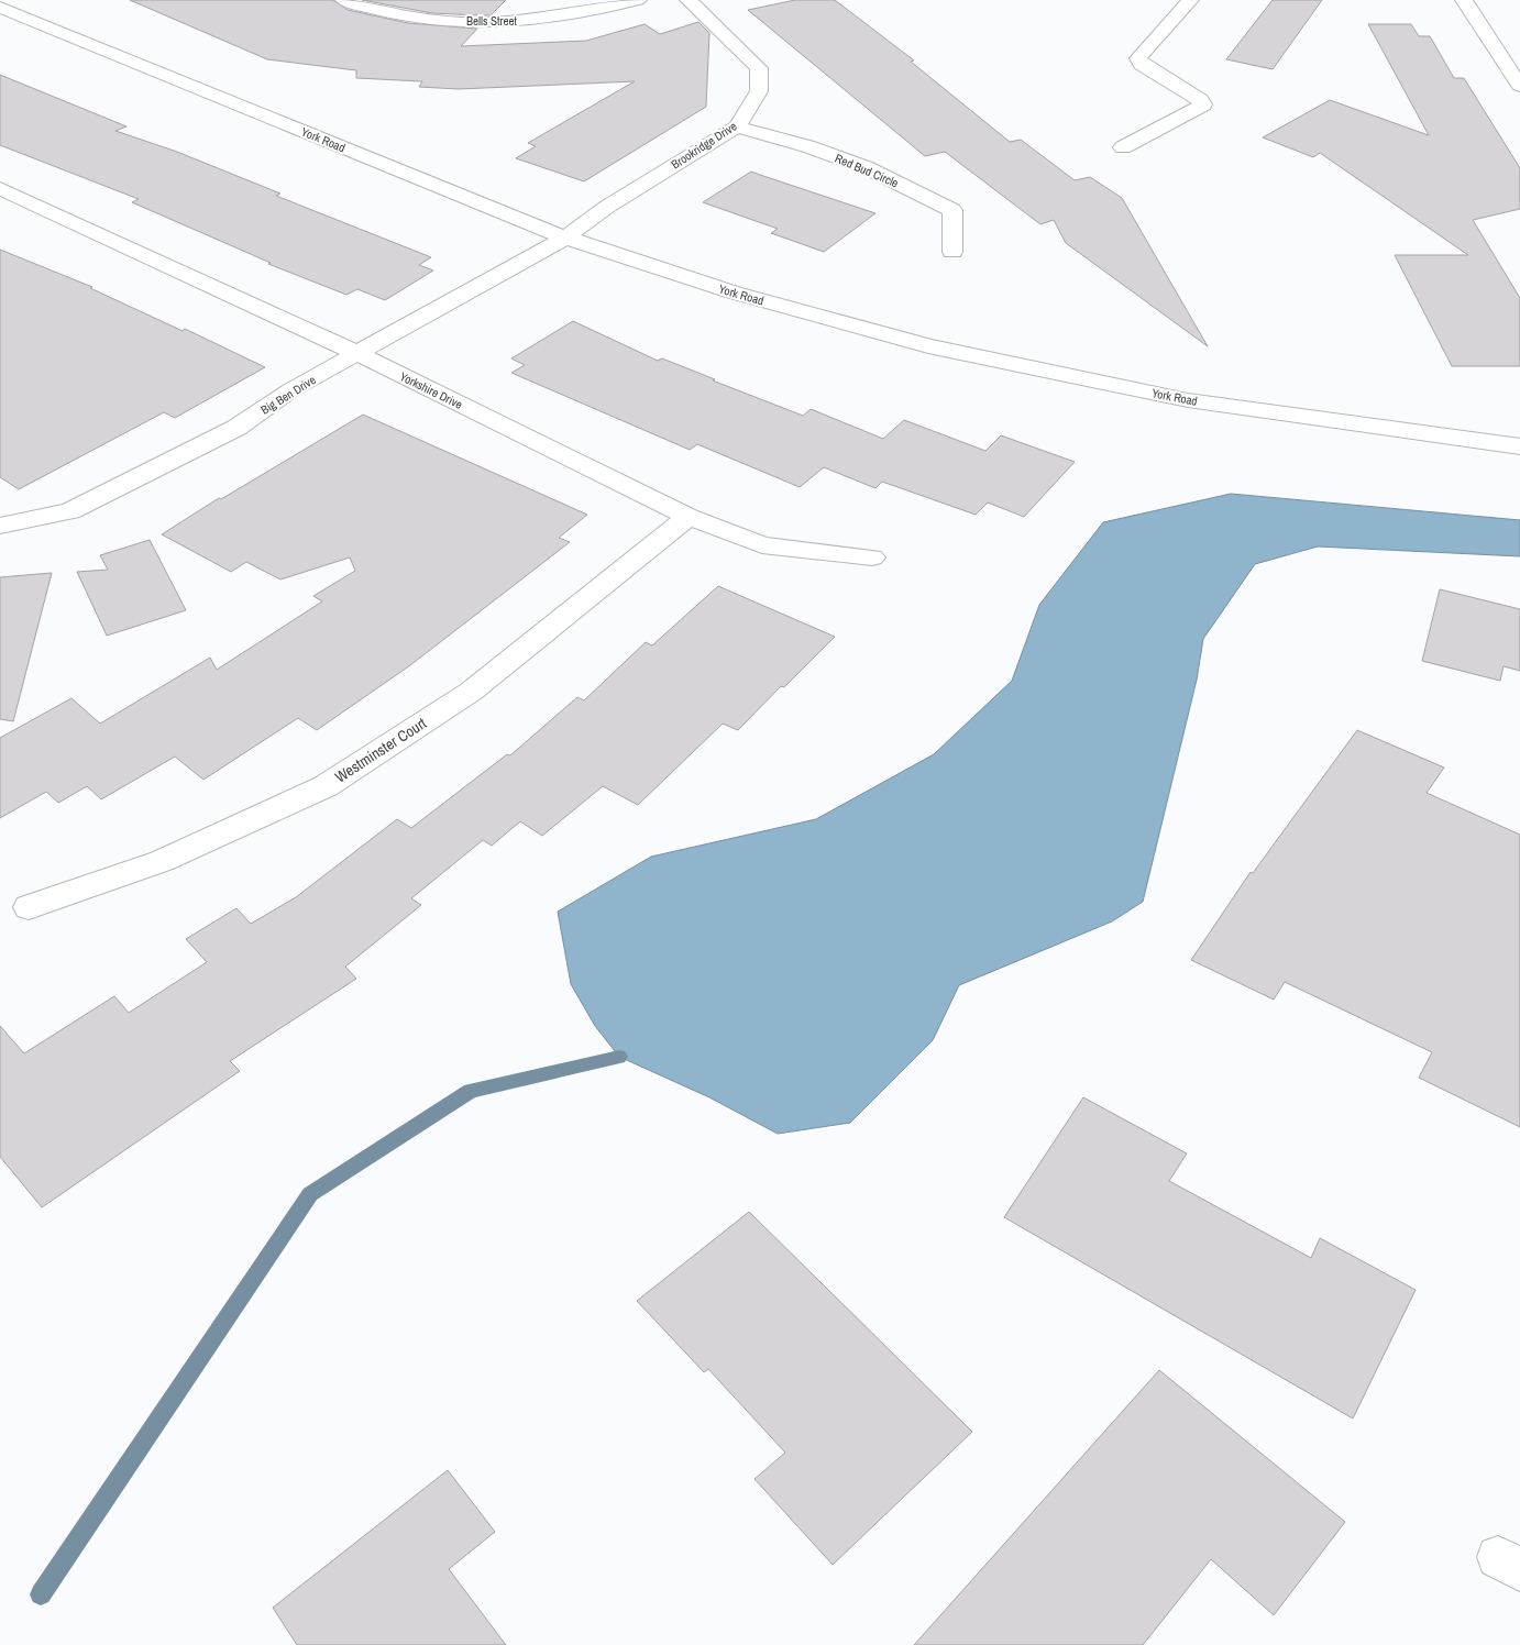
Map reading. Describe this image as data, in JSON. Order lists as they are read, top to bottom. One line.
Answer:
{"streets":{"street":["Bells Street","York Road","Brookridge Drive","Red Bud Circle","Yorkshire Drive","Big Ben Drive","Westminster Court"]},"crossings":[["York Road","Brookridge Drive"],["York Road","Big Ben Drive"],["Brookridge Drive","Red Bud Circle"],["Brookridge Drive","Big Ben Drive"],["Yorkshire Drive","Big Ben Drive"],["Yorkshire Drive","Westminster Court"]]}
